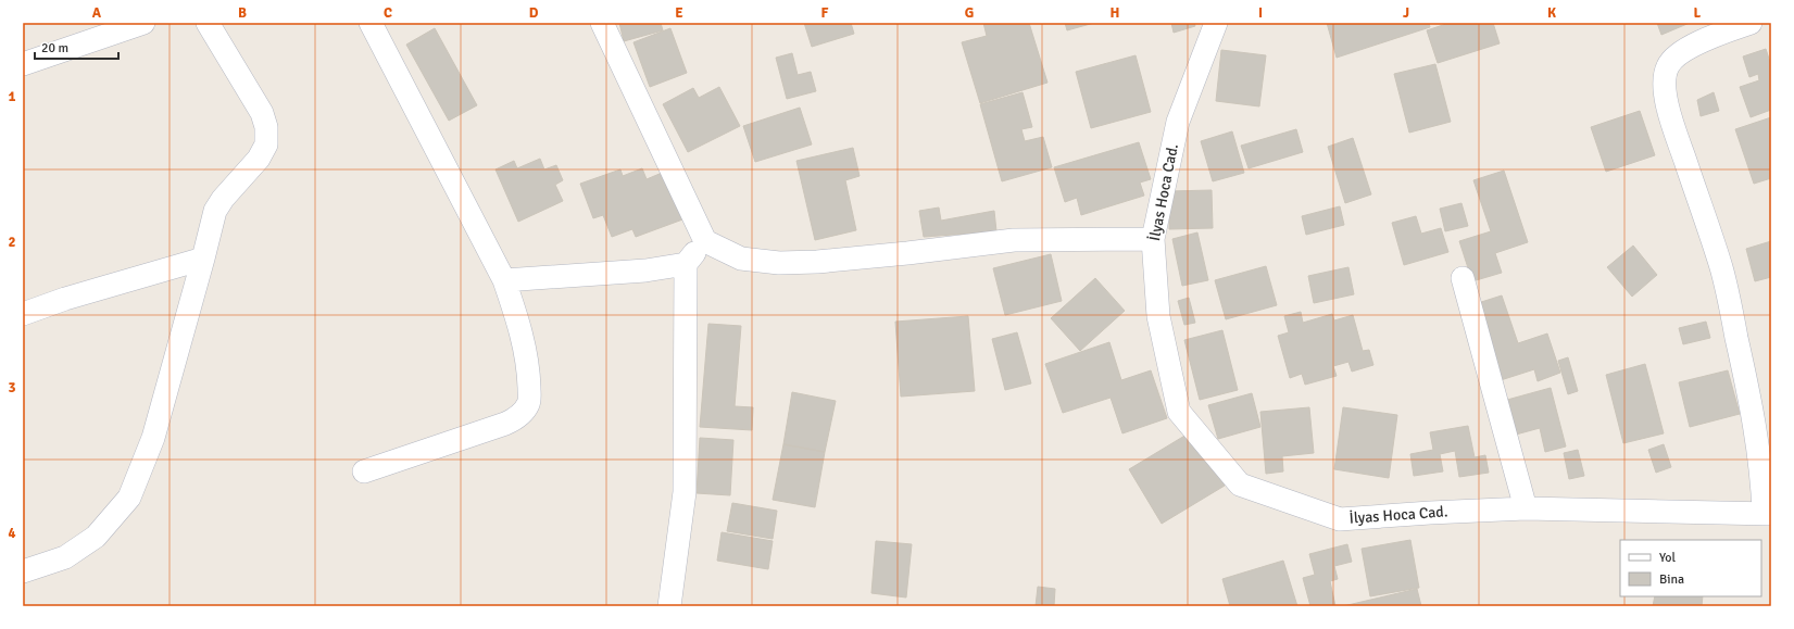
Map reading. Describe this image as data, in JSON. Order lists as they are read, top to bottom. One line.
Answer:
{"streets":{"street":["İlyas Hoca Cad."]},"legend":["Yol","Bina"],"scale_bar":"20 m","grid":{"columns":["A","B","C","D","E","F","G","H","I","J","K","L"],"rows":["1","2","3","4"]}}
